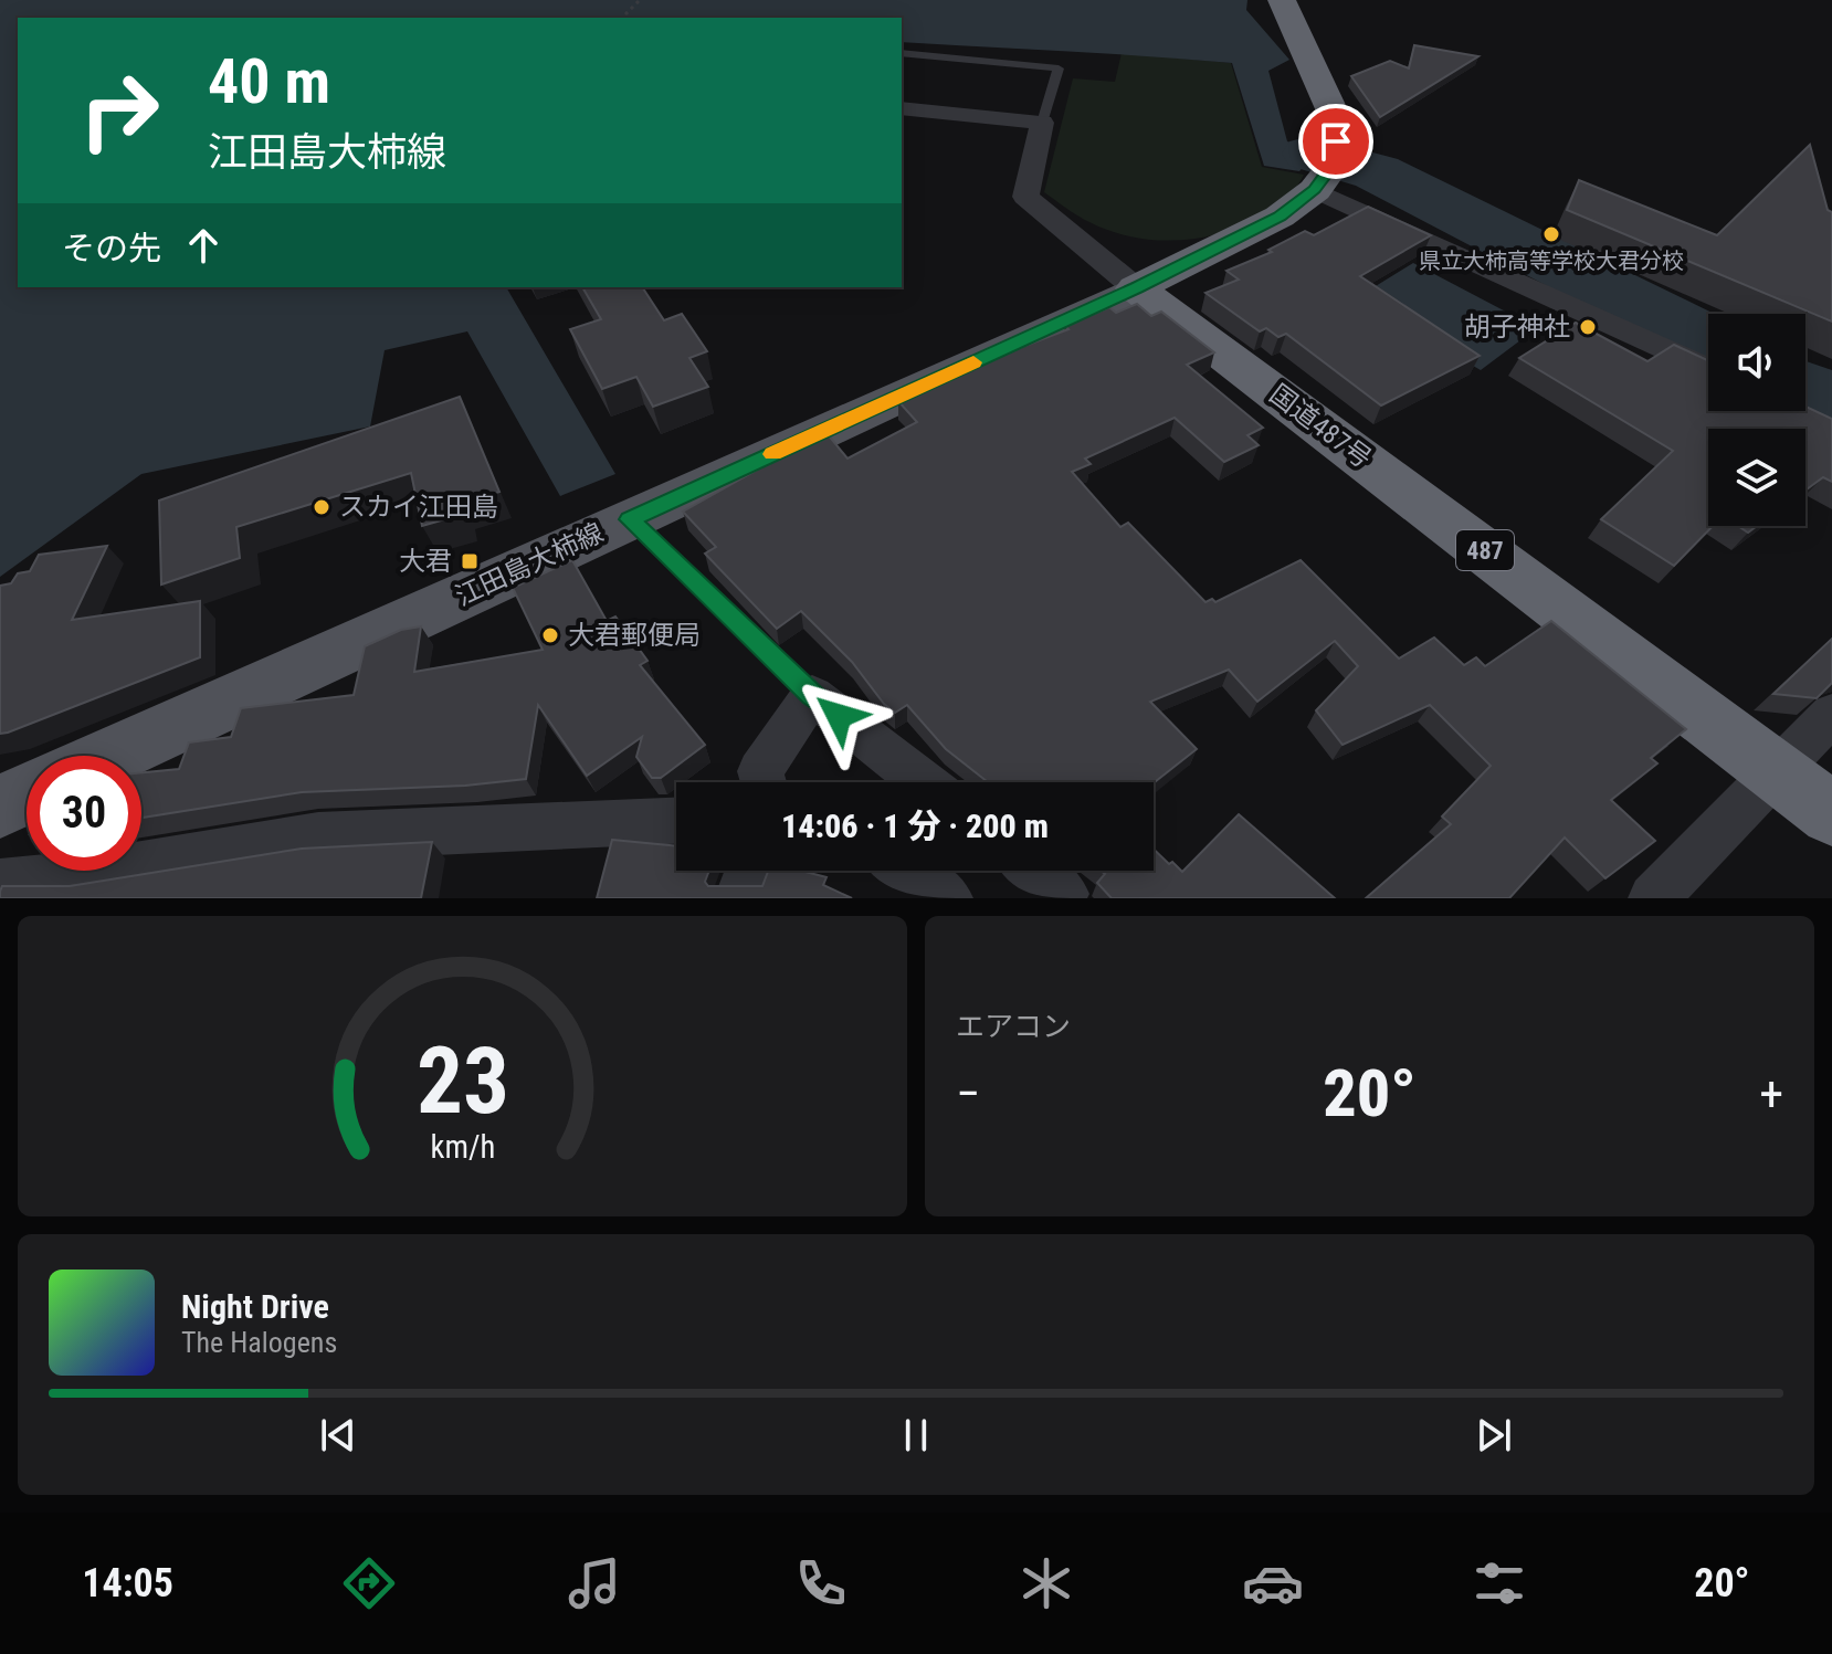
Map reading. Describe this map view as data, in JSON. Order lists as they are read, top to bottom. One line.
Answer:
{"streets":{"highway":["国道487号","487"],"main road":["江田島大柿線"]},"crossings":[["国道487号","江田島大柿線"]],"places":{"other":["県立大柿高等学校大君分校","胡子神社","スカイ江田島","大君郵便局"],"transit":["大君"]},"page":{"turn":["40 m","江田島大柿線"],"then":"その先","limit":"30","trip":"14:06 · 1 分 · 200 m","tile":"エアコン","heat":["−","20°","+"],"song":["Night Drive","The Halogens"],"tabs":["14:05","20°"],"gauge":["23","km/h"]}}
